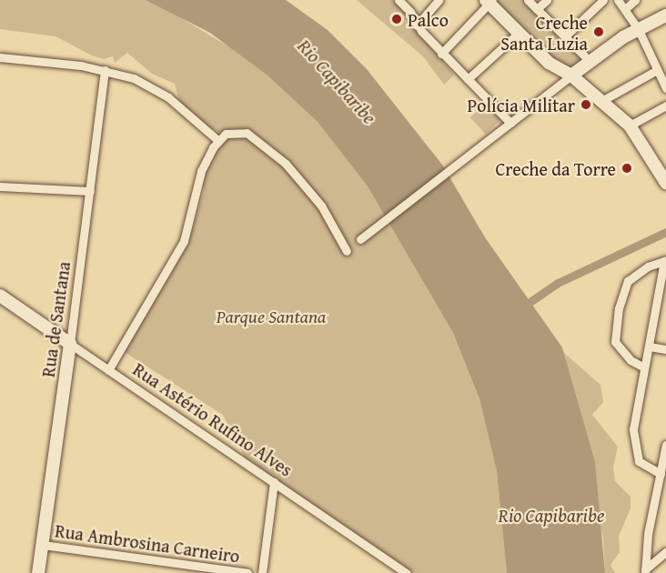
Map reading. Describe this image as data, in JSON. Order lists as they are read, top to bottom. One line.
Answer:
{"streets":{"street":["Rua de Santana","Rua Astério Rufino Alves","Rua Ambrosina Carneiro"]},"crossings":[["Rua de Santana","Rua Astério Rufino Alves"],["Rua de Santana","Rua Ambrosina Carneiro"]],"water":["Rio Capibaribe"],"parks":["Parque Santana"],"places":["Palco","Creche Santa Luzia","Polícia Militar","Creche da Torre"]}
